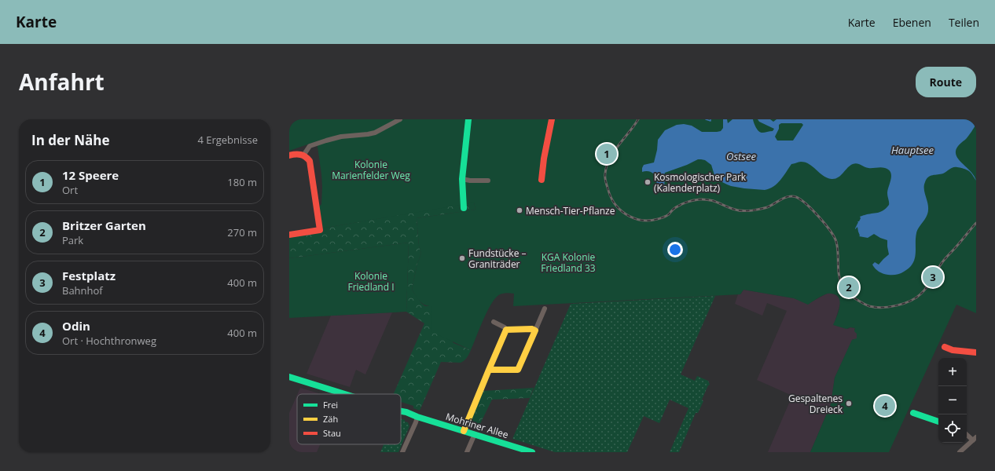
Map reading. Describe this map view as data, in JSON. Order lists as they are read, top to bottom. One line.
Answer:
{"streets":{"street":["Mohriner Allee"]},"water":["Hauptsee","Ostsee"],"parks":["Kolonie Marienfelder Weg","KGA Kolonie Friedland 33","Kolonie Friedland I"],"places":["Kosmologischer Park (Kalenderplatz)","Mensch-Tier-Pflanze","Fundstücke – Graniträder","Gespaltenes Dreieck"],"legend":["Frei","Zäh","Stau"],"page":{"header":"Karte","nav":["Karte","Ebenen","Teilen"],"title":"Anfahrt","buttons":"Route","heading":["In der Nähe","4 Ergebnisse"],"pins":["1","3","2","4"],"list":[{"mark":"1","name":"12 Speere","note":"Ort","value":"180 m"},{"mark":"2","name":"Britzer Garten","note":"Park","value":"270 m"},{"mark":"3","name":"Festplatz","note":"Bahnhof","value":"400 m"},{"mark":"4","name":"Odin","note":"Ort · Hochthronweg","value":"400 m"}],"map_buttons":["+","−"]}}
